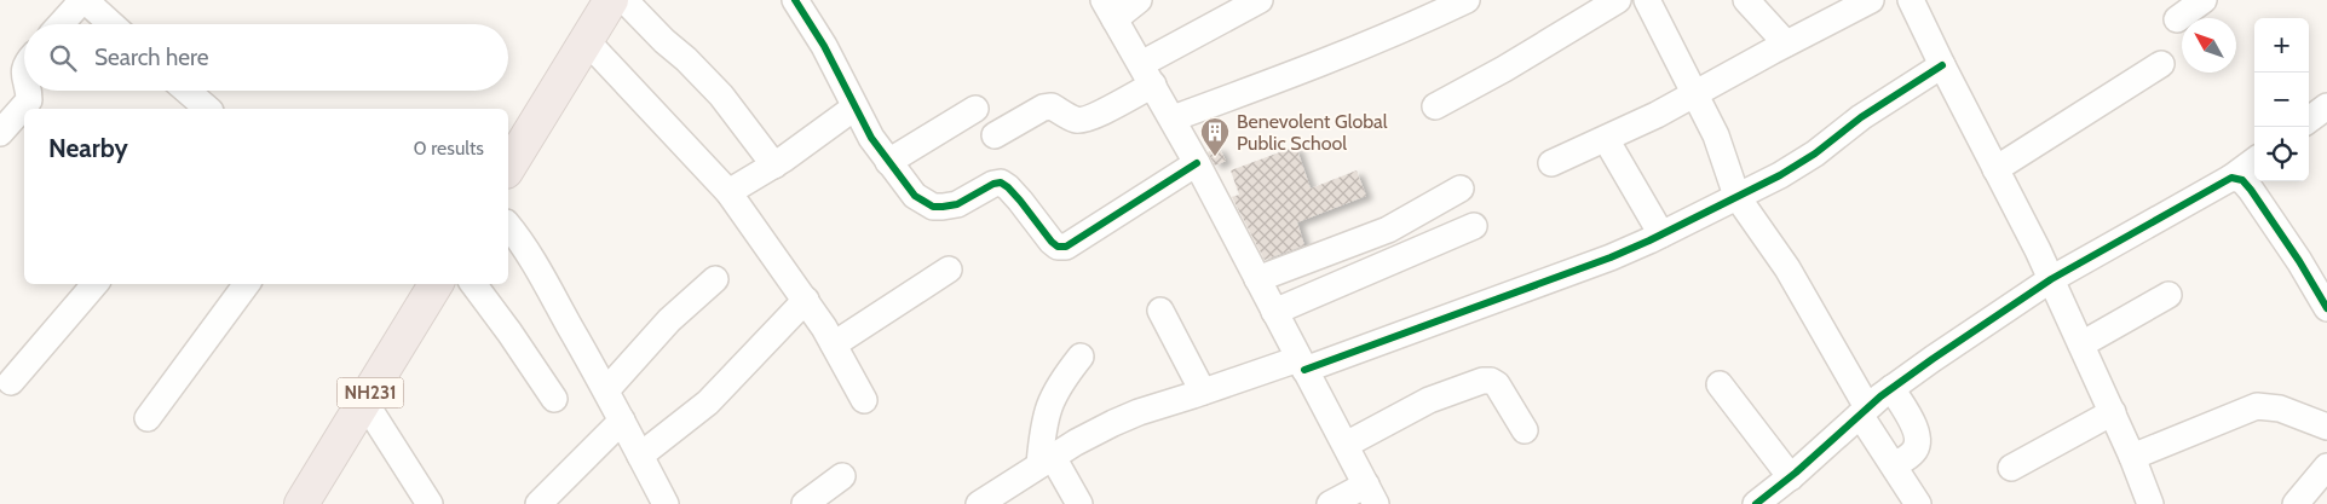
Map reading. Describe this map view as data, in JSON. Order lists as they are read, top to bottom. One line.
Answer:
{"streets":{"highway":["NH231"]},"places":{"building":["Benevolent Global Public School"]},"north":"top left","page":{"map_buttons":["+","−"],"search":"Search here","heading":["Nearby","0 results"]}}
